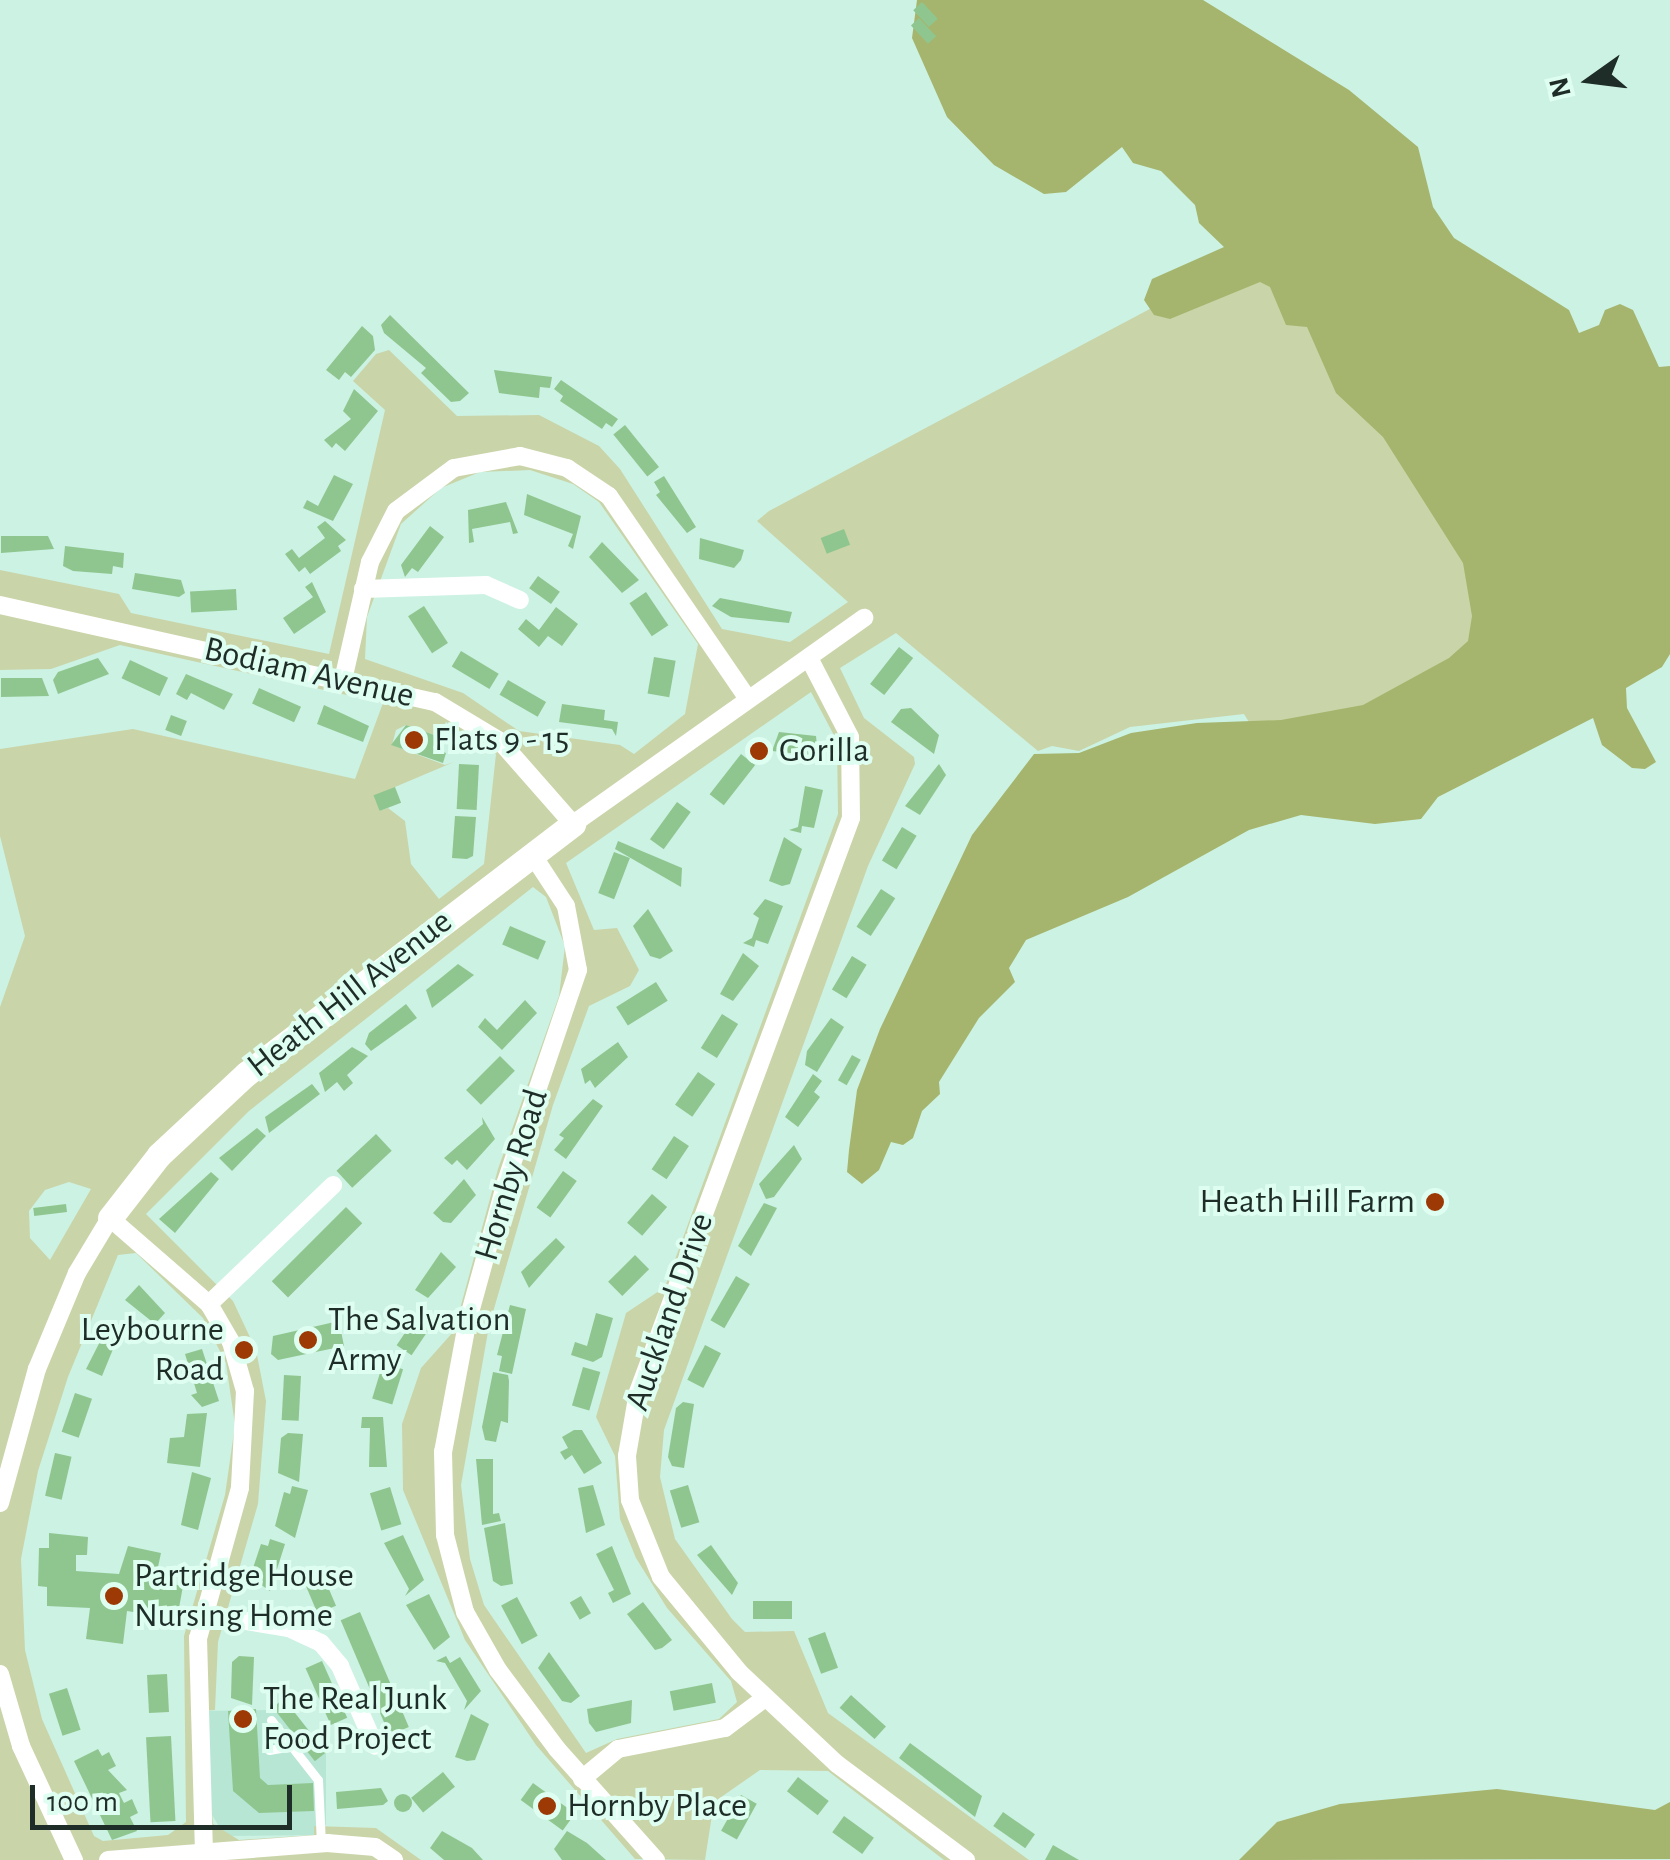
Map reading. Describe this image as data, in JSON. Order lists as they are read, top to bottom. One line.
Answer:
{"streets":{"street":["Bodiam Avenue","Heath Hill Avenue","Hornby Road","Auckland Drive"]},"crossings":[["Bodiam Avenue","Heath Hill Avenue"],["Heath Hill Avenue","Hornby Road"],["Heath Hill Avenue","Auckland Drive"]],"places":["Flats 9 - 15","Gorilla","Heath Hill Farm","The Salvation Army","Leybourne Road","Partridge House Nursing Home","The Real Junk Food Project","Hornby Place"],"scale_bar":"100 m","north":"left"}
